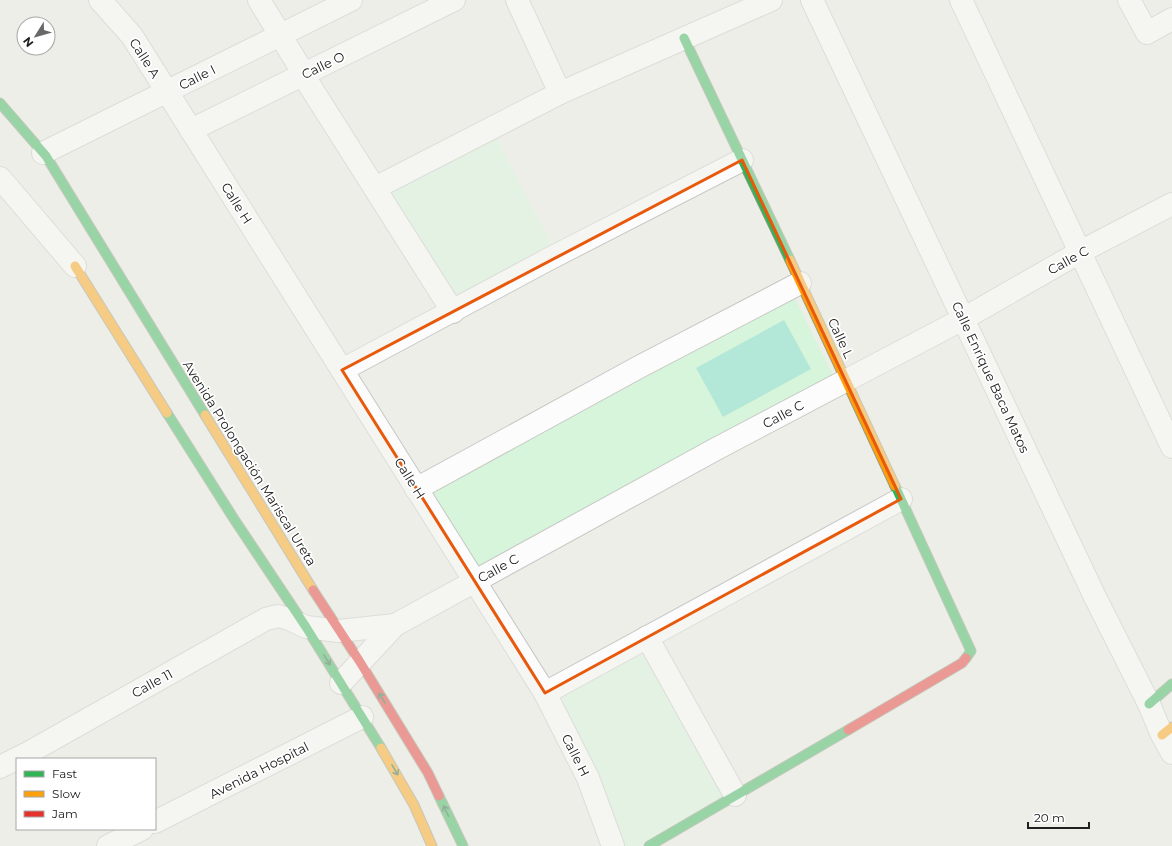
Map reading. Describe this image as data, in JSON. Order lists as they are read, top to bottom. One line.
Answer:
{"streets":{"street":["Calle A","Calle O","Calle I","Calle H","Calle C","Calle L","Calle Enrique Baca Matos","Avenida Prolongación Mariscal Ureta","Calle 11","Avenida Hospital"]},"crossings":[["Calle A","Calle O"],["Calle A","Calle I"],["Calle A","Calle H"],["Calle O","Calle H"],["Calle I","Avenida Prolongación Mariscal Ureta"],["Calle H","Calle C"],["Calle C","Calle L"],["Calle C","Calle Enrique Baca Matos"],["Calle C","Avenida Prolongación Mariscal Ureta"],["Calle C","Calle 11"]],"legend":["Fast","Slow","Jam"],"scale_bar":"20 m","north":"bottom left"}
